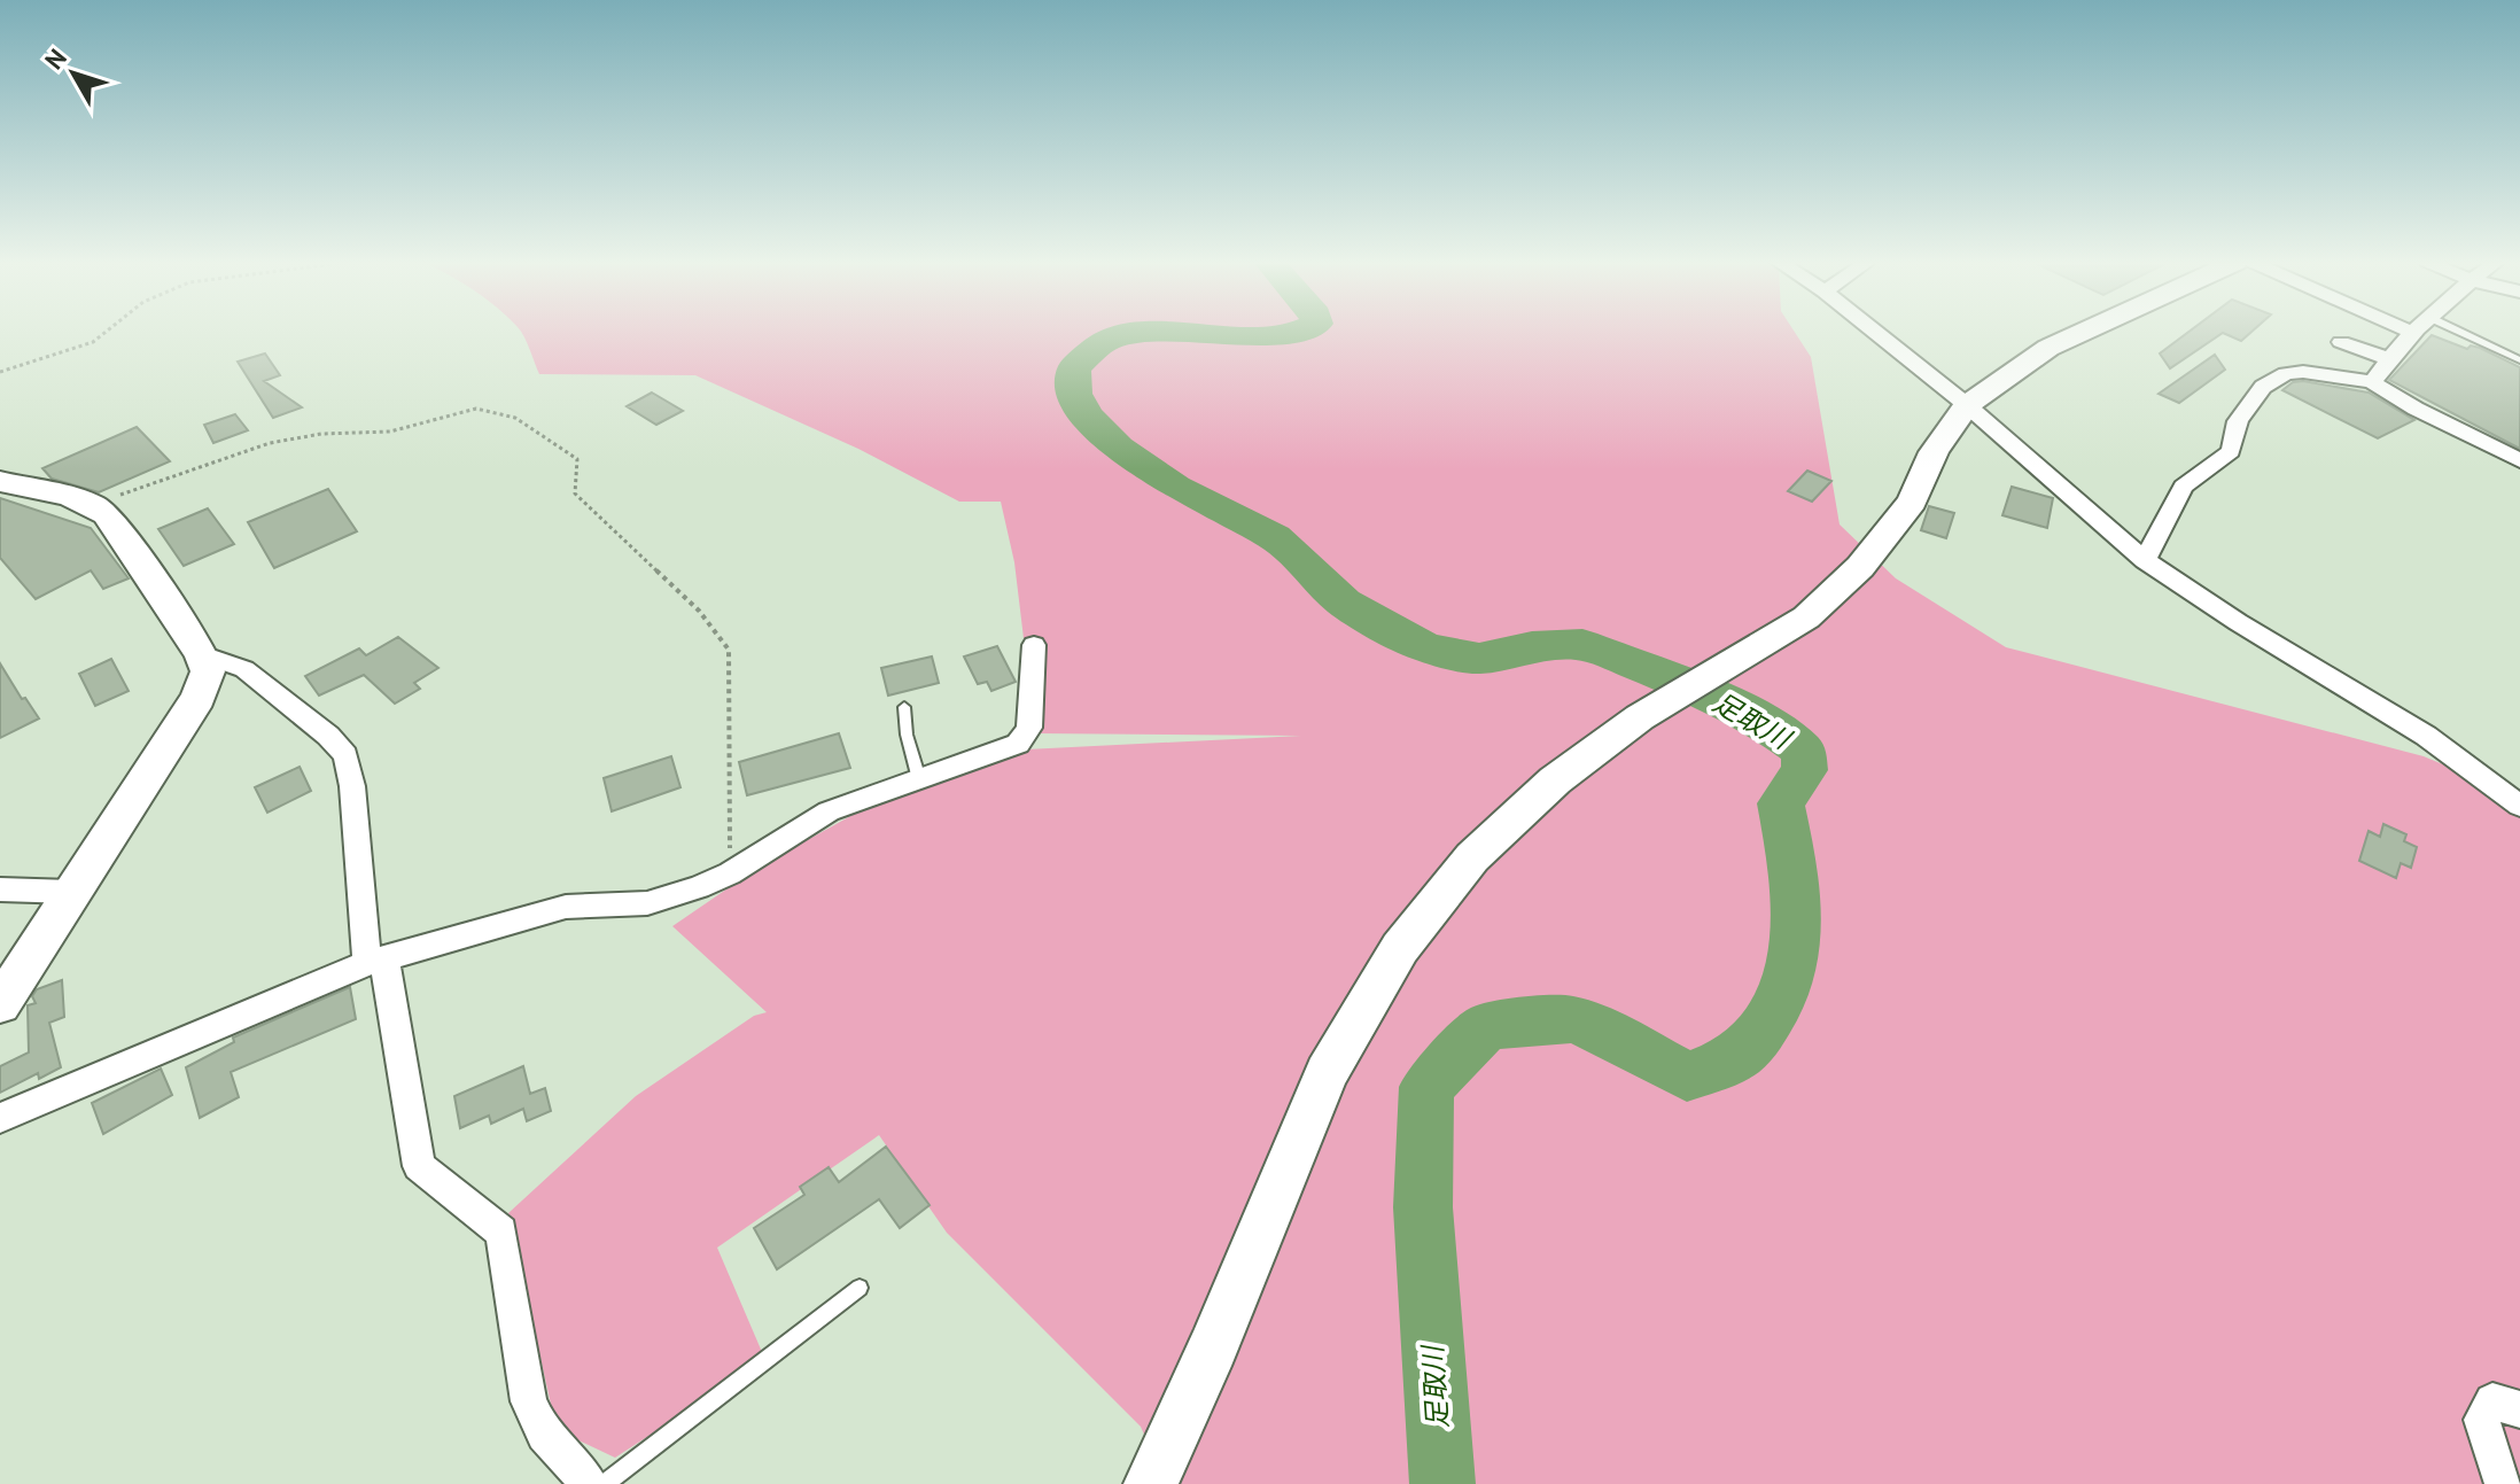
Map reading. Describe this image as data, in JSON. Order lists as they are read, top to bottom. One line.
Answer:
{"water":["足取川"],"north":"top left"}
